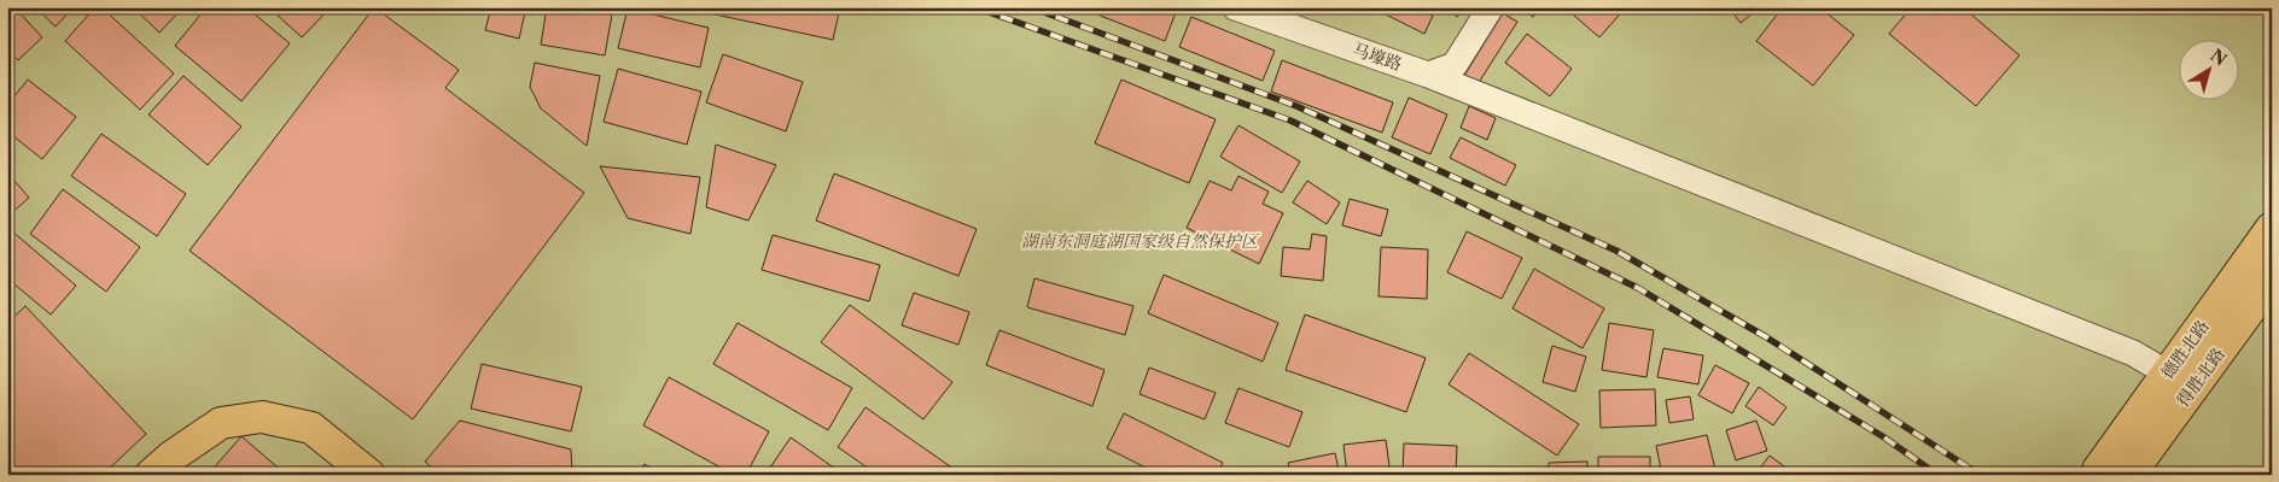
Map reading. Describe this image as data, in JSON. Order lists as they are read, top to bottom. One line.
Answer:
{"streets":{"main road":["德胜北路","得胜北路"],"street":["马壕路"]},"crossings":[["马壕路","德胜北路"]],"parks":["湖南东洞庭湖国家级自然保护区"],"north":"top right"}
